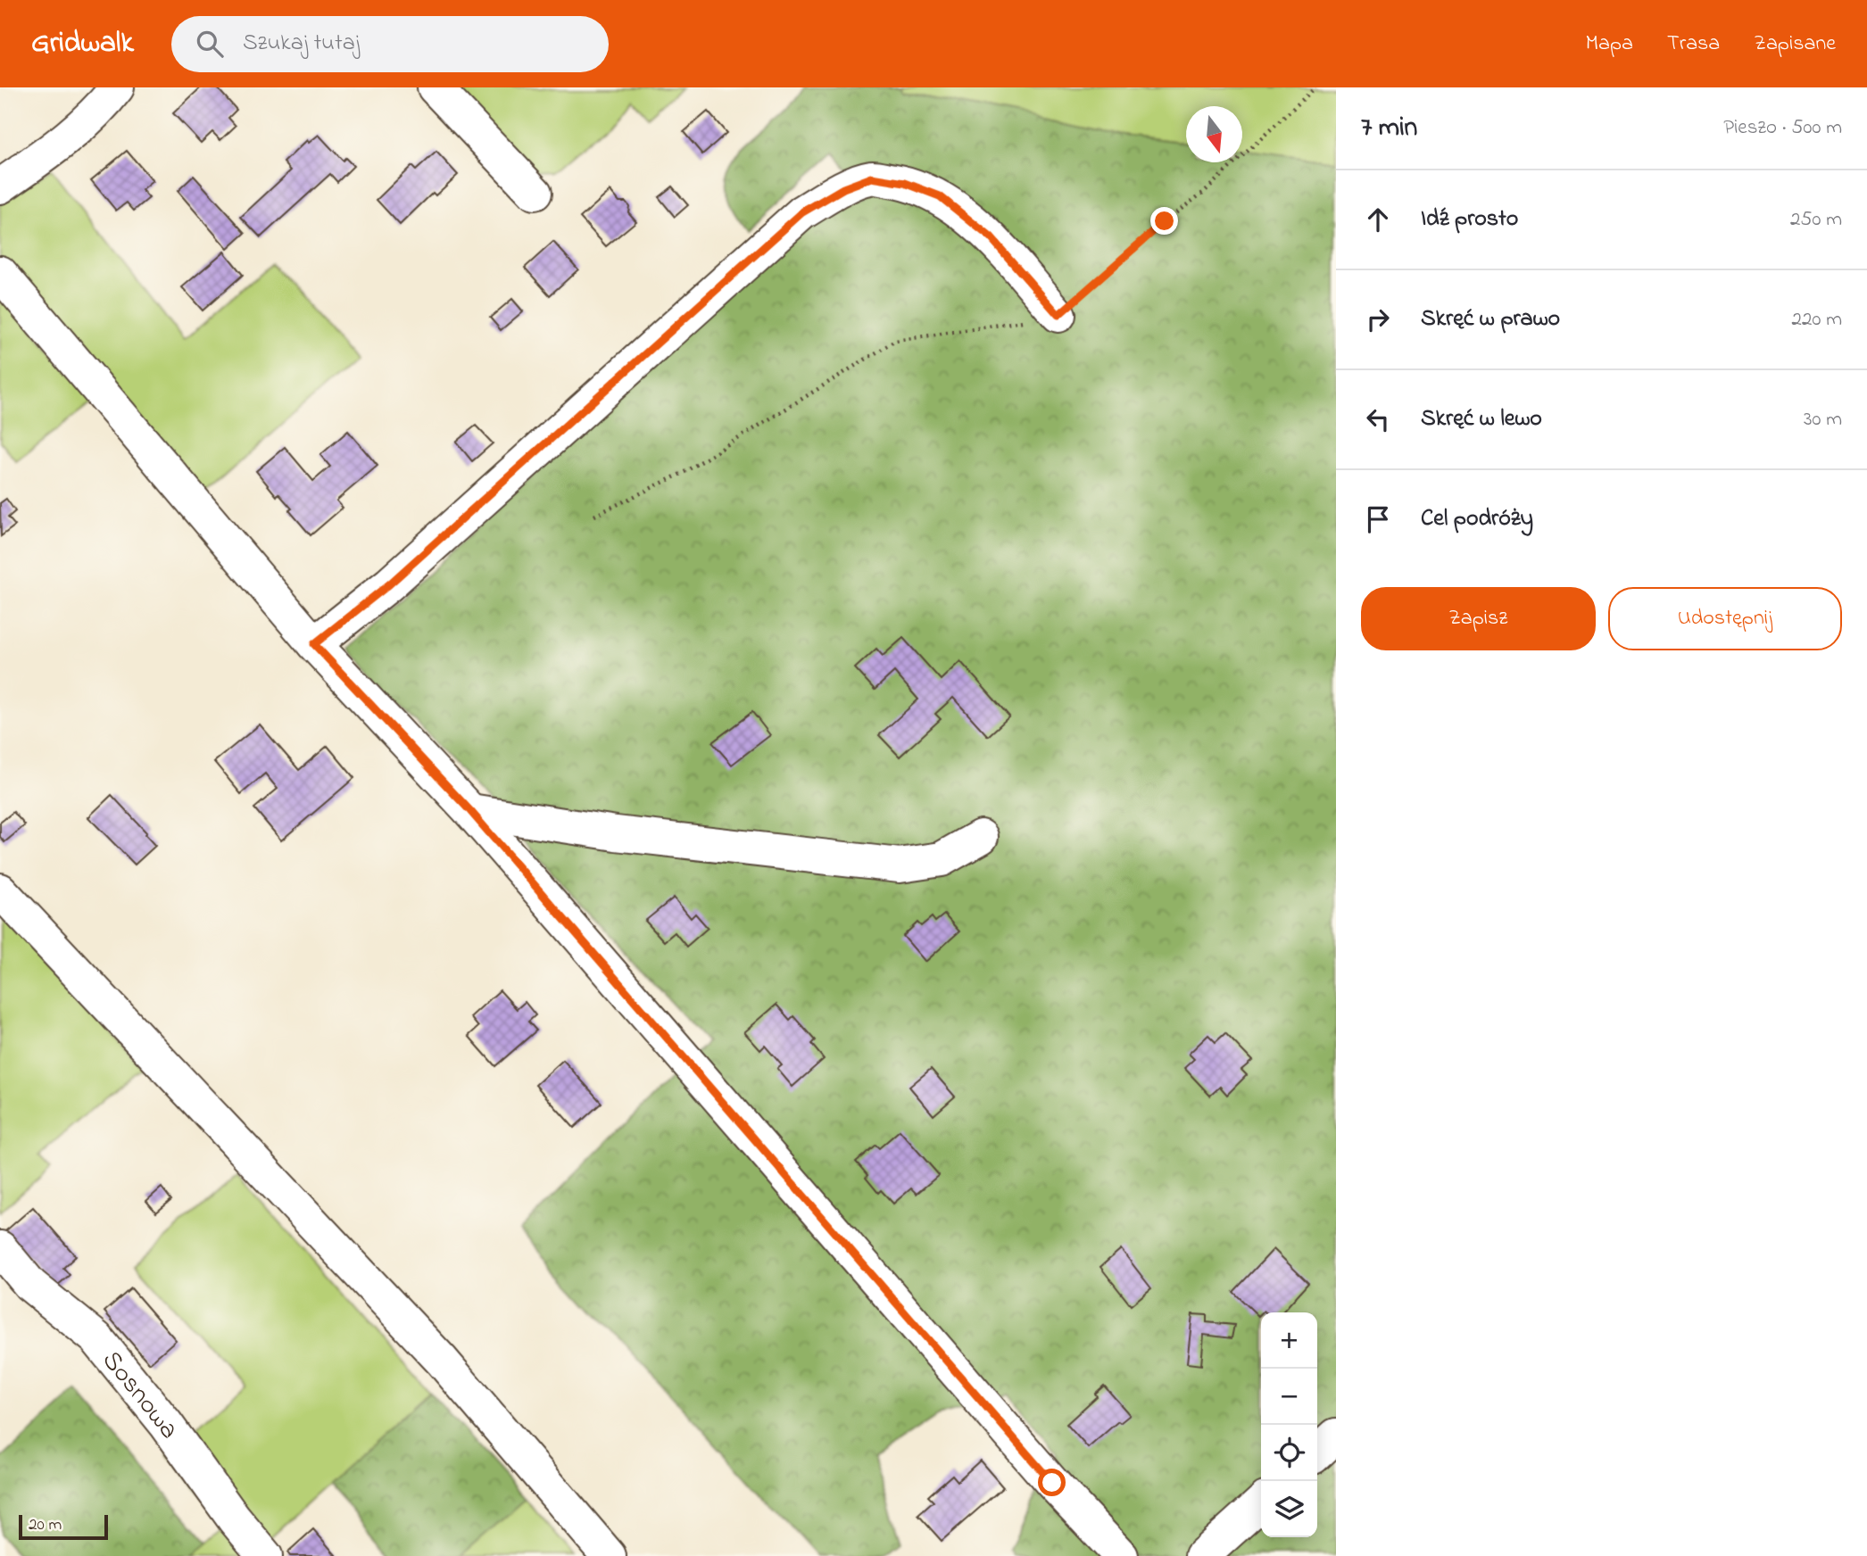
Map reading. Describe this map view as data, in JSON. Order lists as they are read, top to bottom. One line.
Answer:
{"streets":{"street":["Sosnowa"]},"scale_bar":"20 m","north":"bottom","page":{"header":"Gridwalk","search":"Szukaj tutaj","nav":["Mapa","Trasa","Zapisane"],"heading":["7 min","Pieszo · 500 m"],"list":[["Idź prosto","250 m"],["Skręć w prawo","220 m"],["Skręć w lewo","30 m"],"Cel podróży"],"buttons":["Zapisz","Udostępnij"],"map_buttons":["+","−"],"scale":"20 m"}}
